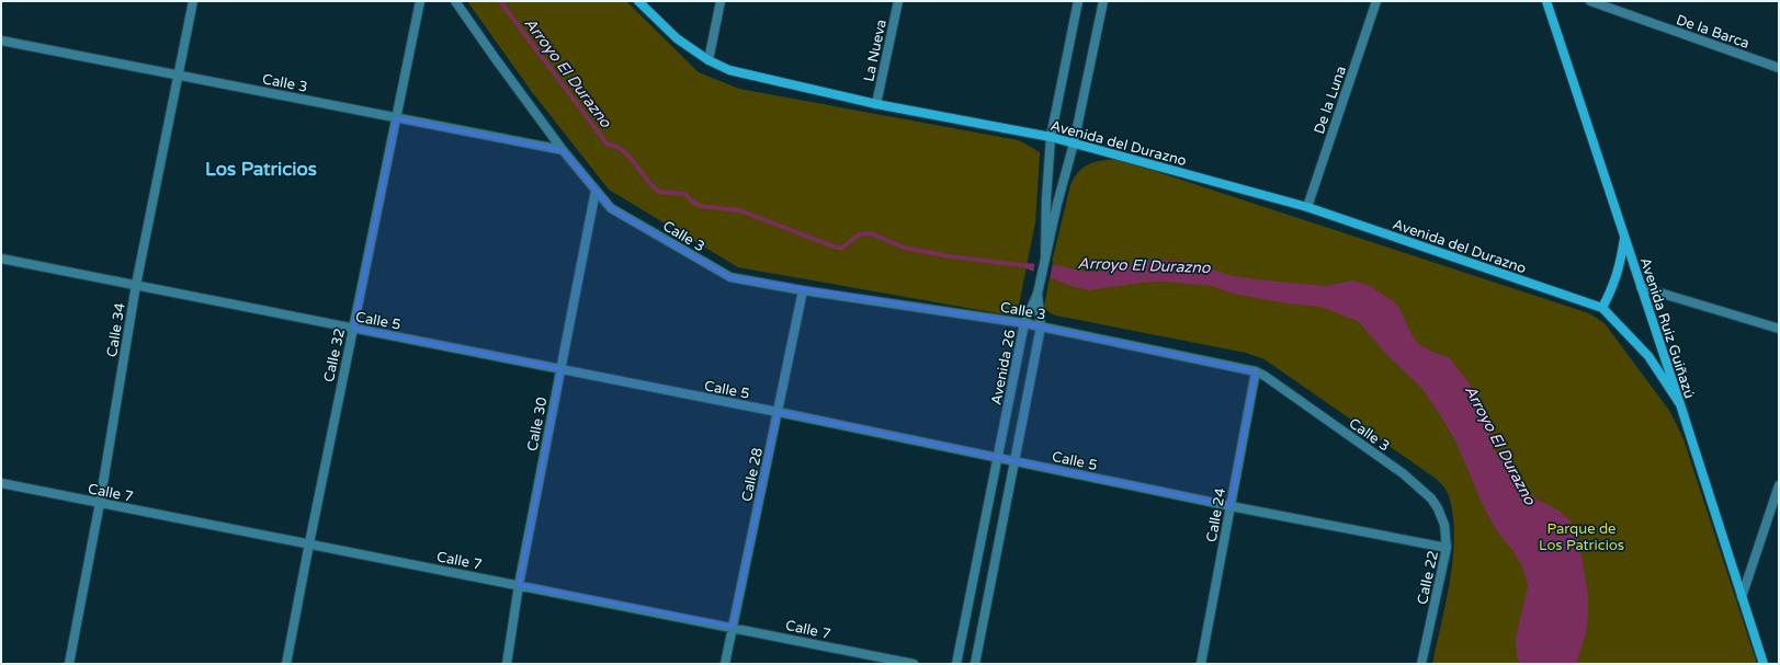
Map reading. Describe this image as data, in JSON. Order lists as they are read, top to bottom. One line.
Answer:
{"streets":{"main road":["Avenida del Durazno","Avenida Ruiz Guiñazú"],"street":["De la Barca","La Nueva","Calle 3","De la Luna","Calle 5","Calle 34","Calle 32","Avenida 26","Calle 30","Calle 28","Calle 7","Calle 24","Calle 22"]},"crossings":[["La Nueva","Avenida del Durazno"],["Calle 3","Calle 34"],["Calle 3","Calle 32"],["Calle 3","Avenida 26"],["Calle 3","Calle 30"],["Calle 3","Calle 28"],["Calle 3","Calle 24"],["Calle 3","Calle 22"],["De la Luna","Avenida del Durazno"],["Calle 5","Calle 34"],["Calle 5","Calle 32"],["Calle 5","Avenida 26"],["Calle 5","Calle 30"],["Calle 5","Calle 28"],["Calle 5","Calle 24"],["Calle 5","Calle 22"],["Calle 34","Calle 7"],["Calle 32","Calle 7"],["Calle 30","Calle 7"],["Calle 28","Calle 7"]],"districts":["Los Patricios"],"water":["Arroyo El Durazno"],"parks":["Parque de Los Patricios"]}
